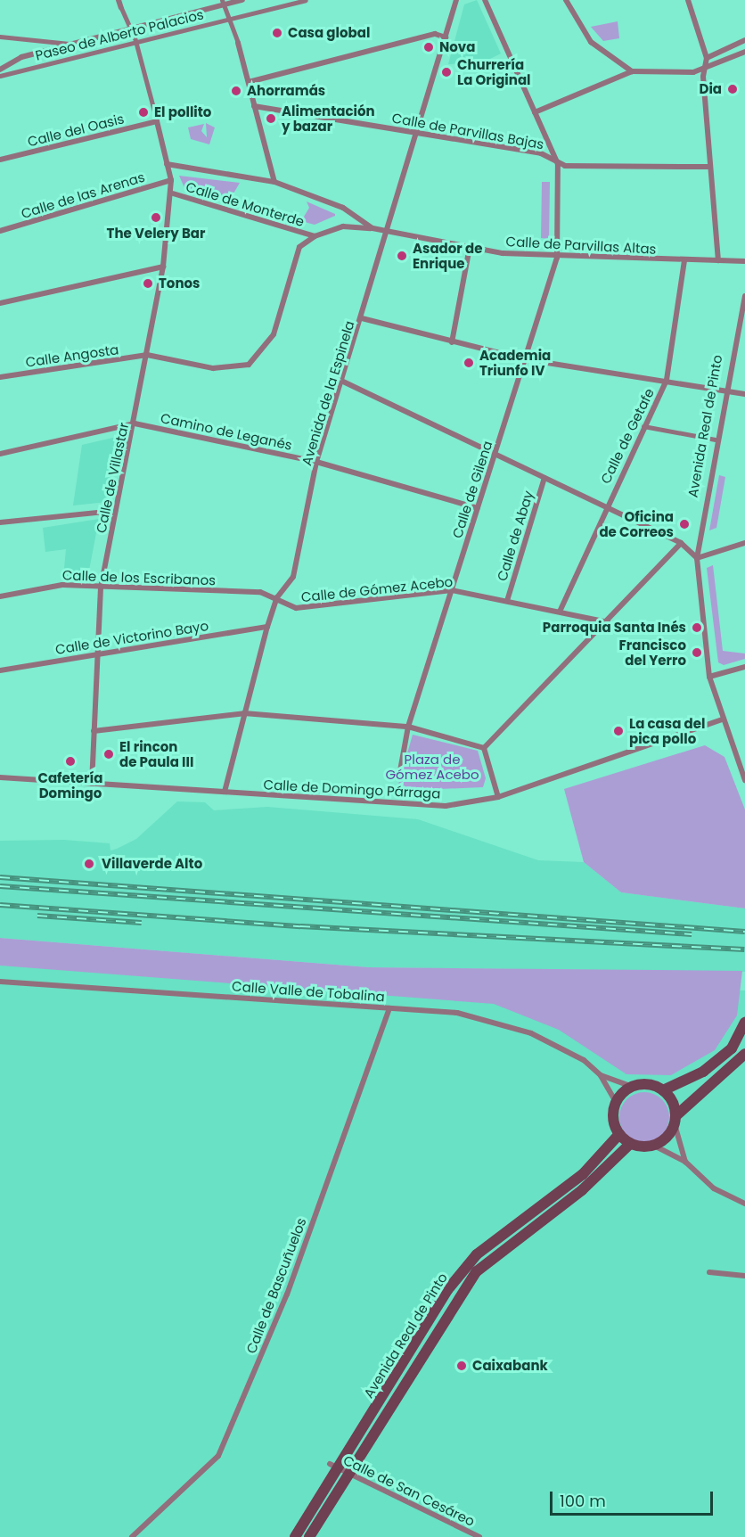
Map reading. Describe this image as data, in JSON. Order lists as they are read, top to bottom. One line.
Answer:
{"streets":{"main road":["Avenida Real de Pinto"],"street":["Paseo de Alberto Palacios","Calle del Oasis","Calle de Parvillas Bajas","Calle de las Arenas","Calle de Monterde","Calle de Parvillas Altas","Calle Angosta","Avenida de la Espinela","Camino de Leganés","Calle de Getafe","Calle de Villastar","Calle de Gilena","Calle de Abay","Calle de los Escribanos","Calle de Gómez Acebo","Calle de Victorino Bayo","Calle de Domingo Párraga","Calle Valle de Tobalina","Calle de Bascuñuelos","Calle de San Cesáreo"]},"crossings":[["Calle del Oasis","Calle de Villastar"],["Calle de Parvillas Bajas","Avenida de la Espinela"],["Calle de Parvillas Bajas","Calle de Gilena"],["Calle de las Arenas","Calle de Villastar"],["Calle de Monterde","Calle de Parvillas Altas"],["Calle de Monterde","Avenida de la Espinela"],["Calle de Monterde","Calle de Villastar"],["Calle de Parvillas Altas","Avenida de la Espinela"],["Calle de Parvillas Altas","Calle de Getafe"],["Calle de Parvillas Altas","Calle de Gilena"],["Calle Angosta","Calle de Villastar"],["Avenida de la Espinela","Camino de Leganés"],["Avenida de la Espinela","Calle de los Escribanos"],["Avenida de la Espinela","Calle de Gómez Acebo"],["Avenida de la Espinela","Calle de Victorino Bayo"],["Avenida de la Espinela","Calle de Domingo Párraga"],["Avenida Real de Pinto","Calle de Domingo Párraga"],["Avenida Real de Pinto","Calle Valle de Tobalina"],["Avenida Real de Pinto","Calle de San Cesáreo"],["Camino de Leganés","Calle de Villastar"],["Camino de Leganés","Calle de Gilena"],["Calle de Getafe","Calle de Gómez Acebo"],["Calle de Villastar","Calle de los Escribanos"],["Calle de Villastar","Calle de Victorino Bayo"],["Calle de Villastar","Calle de Domingo Párraga"],["Calle de Gilena","Calle de Gómez Acebo"],["Calle de Abay","Calle de Gómez Acebo"],["Calle de los Escribanos","Calle de Gómez Acebo"],["Calle Valle de Tobalina","Calle de Bascuñuelos"]],"parks":["Plaza de Gómez Acebo"],"places":["Casa global","Nova","Churrería La Original","Dia","Ahorramás","El pollito","Alimentación y bazar","The Velery Bar","Asador de Enrique","Tonos","Academia Triunfo IV","Oficina de Correos","Parroquia Santa Inés","Francisco del Yerro","La casa del pica pollo","El rincon de Paula III","Cafetería Domingo","Villaverde Alto","Caixabank"],"scale_bar":"100 m"}
